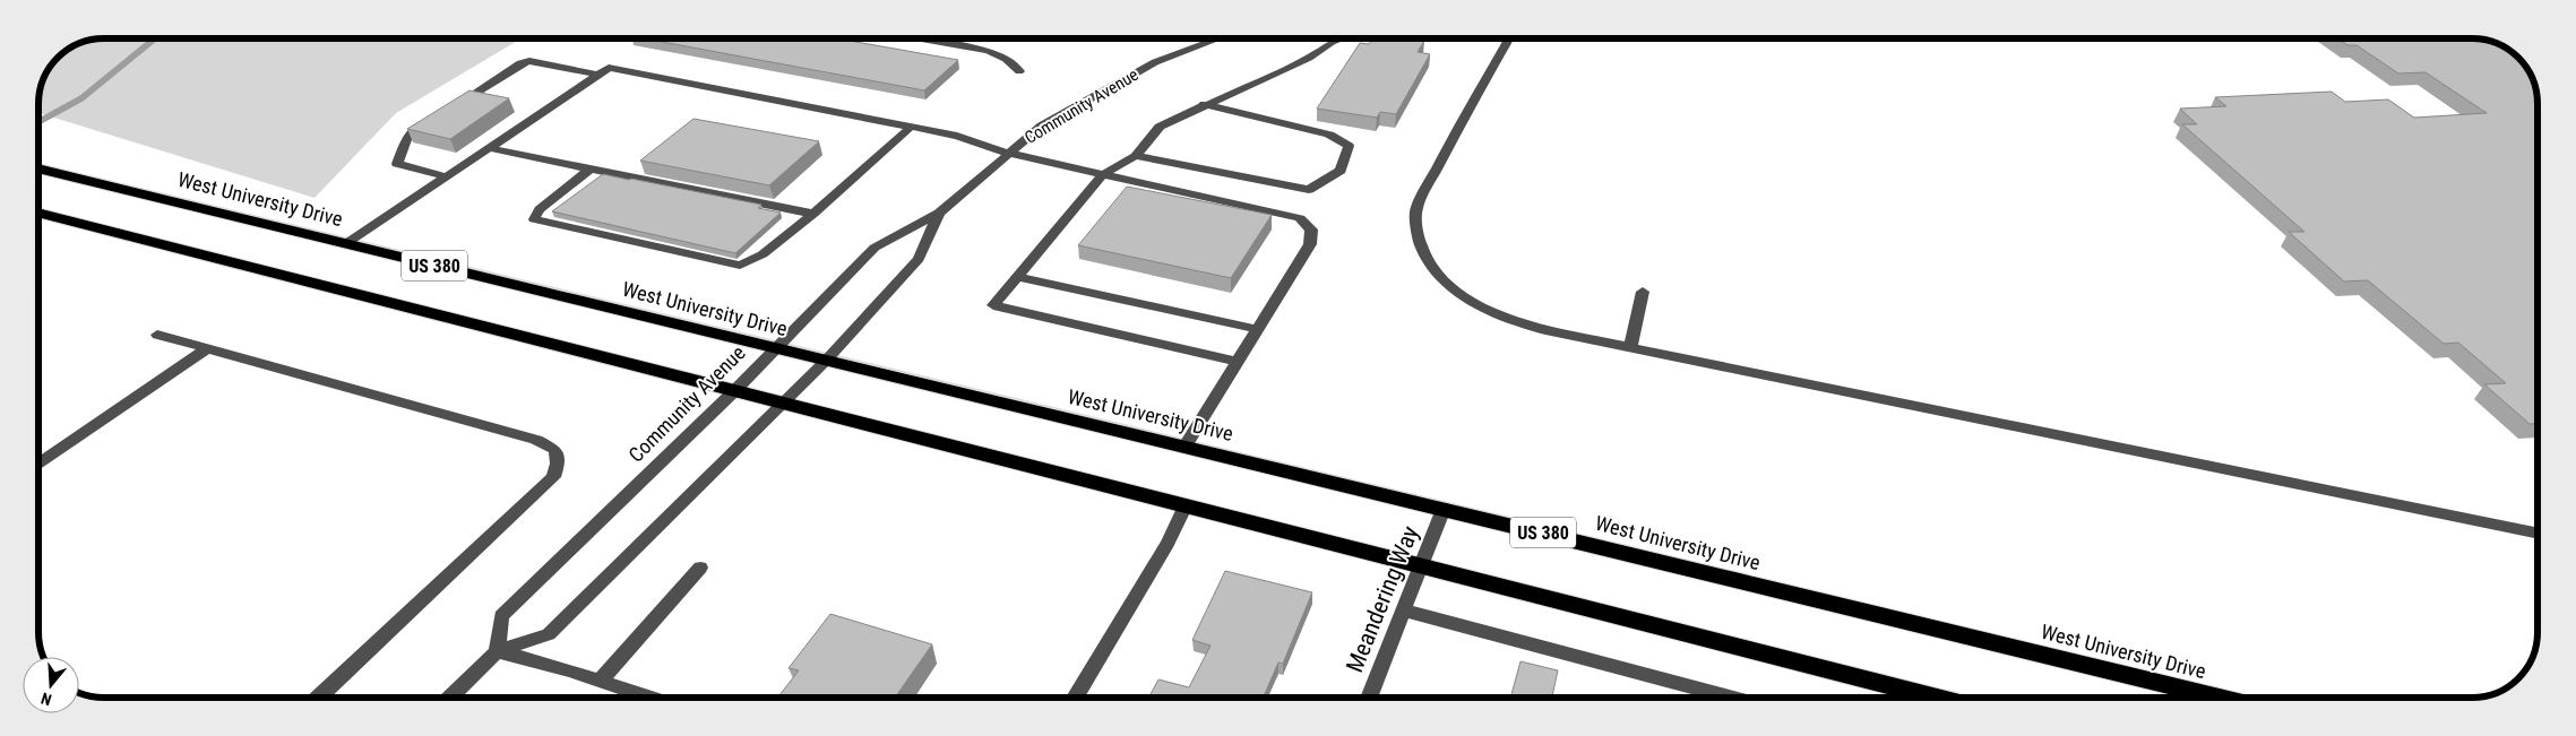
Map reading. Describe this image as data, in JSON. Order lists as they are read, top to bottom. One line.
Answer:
{"streets":{"highway":["West University Drive","US 380"],"street":["Community Avenue","Meandering Way"]},"crossings":[["Community Avenue","West University Drive"],["Community Avenue","US 380"],["West University Drive","Meandering Way"],["US 380","Meandering Way"]],"north":"bottom"}
